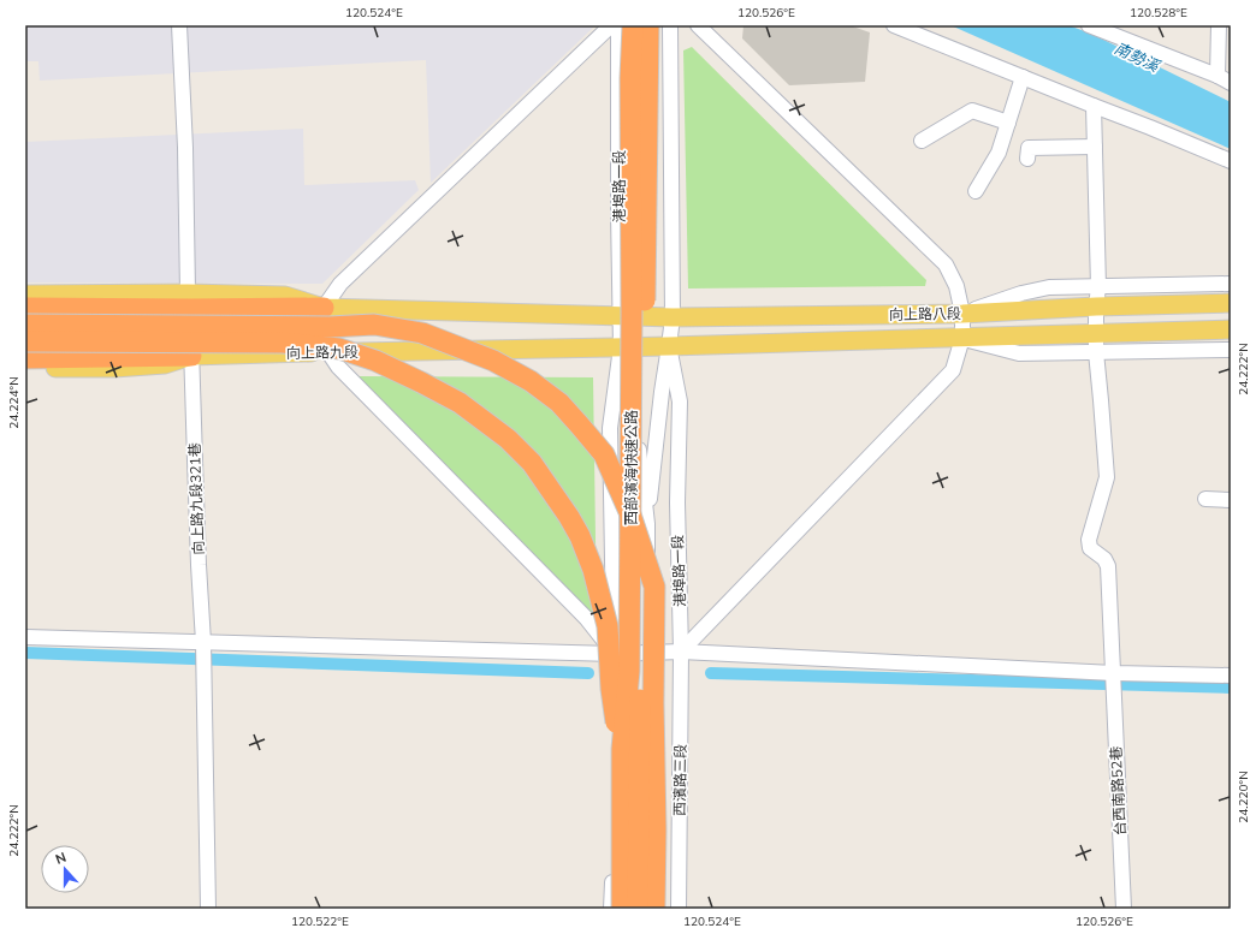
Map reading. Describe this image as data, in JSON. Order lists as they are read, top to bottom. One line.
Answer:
{"streets":{"highway":["西部濱海快速公路"],"main road":["向上路八段","向上路九段"],"street":["港埠路一段","向上路九段321巷","西濱路三段","台西南路52巷"]},"crossings":[["港埠路一段","向上路八段"],["港埠路一段","向上路九段"],["港埠路一段","西濱路三段"],["向上路八段","向上路九段"],["向上路八段","台西南路52巷"],["向上路九段","向上路九段321巷"]],"water":["南勢溪"],"north":"top","coordinates":["120.524°E","120.526°E","120.528°E","24.222°N","24.224°N","24.220°N","120.522°E"]}
